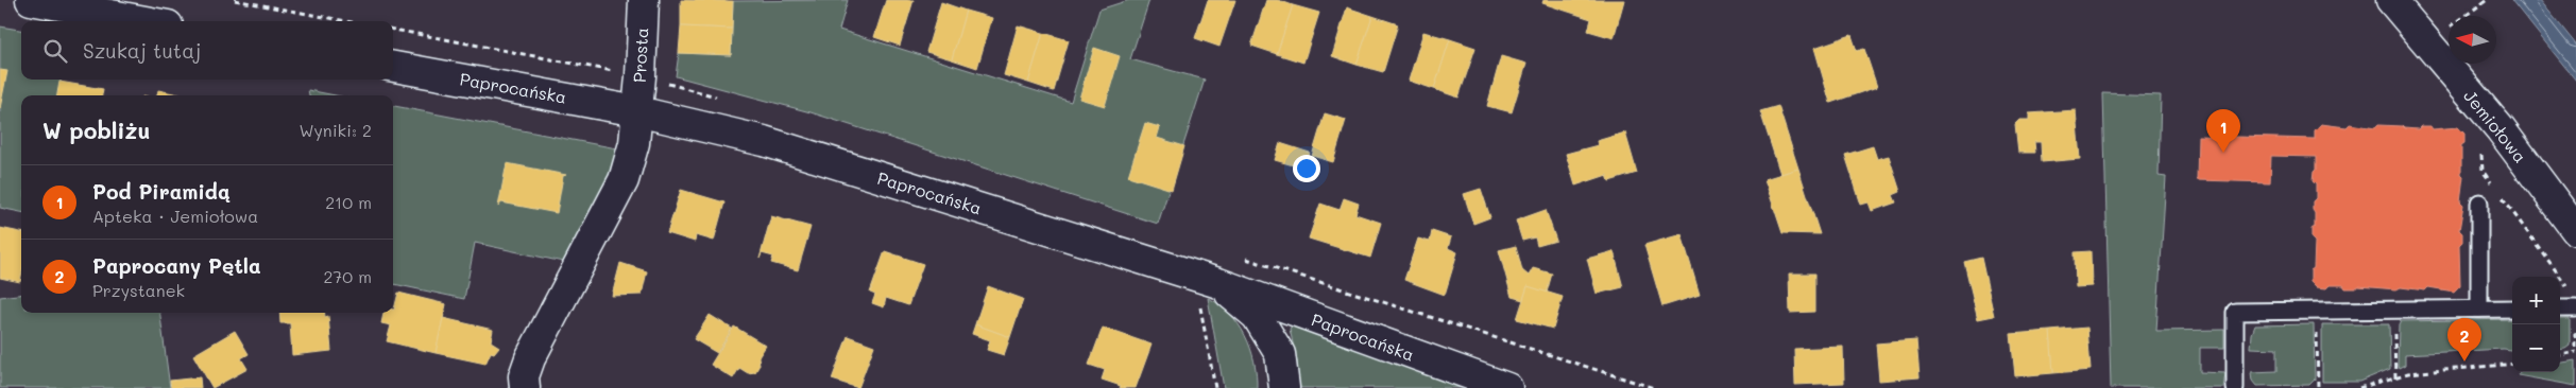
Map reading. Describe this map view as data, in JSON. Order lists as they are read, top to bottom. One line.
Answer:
{"streets":{"street":["Prosta","Paprocańska","Jemiołowa"]},"crossings":[["Prosta","Paprocańska"]],"north":"left","page":{"search":"Szukaj tutaj","heading":["W pobliżu","Wyniki: 2"],"pins":["1","2"],"list":[{"mark":"1","name":"Pod Piramidą","note":"Apteka · Jemiołowa","value":"210 m"},{"mark":"2","name":"Paprocany Pętla","note":"Przystanek","value":"270 m"}],"map_buttons":["+","−"]}}
